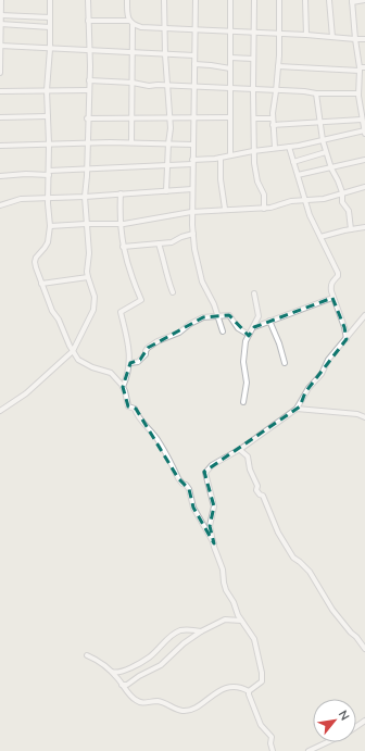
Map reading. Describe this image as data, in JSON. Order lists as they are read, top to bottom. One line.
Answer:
{"north":"top right"}
